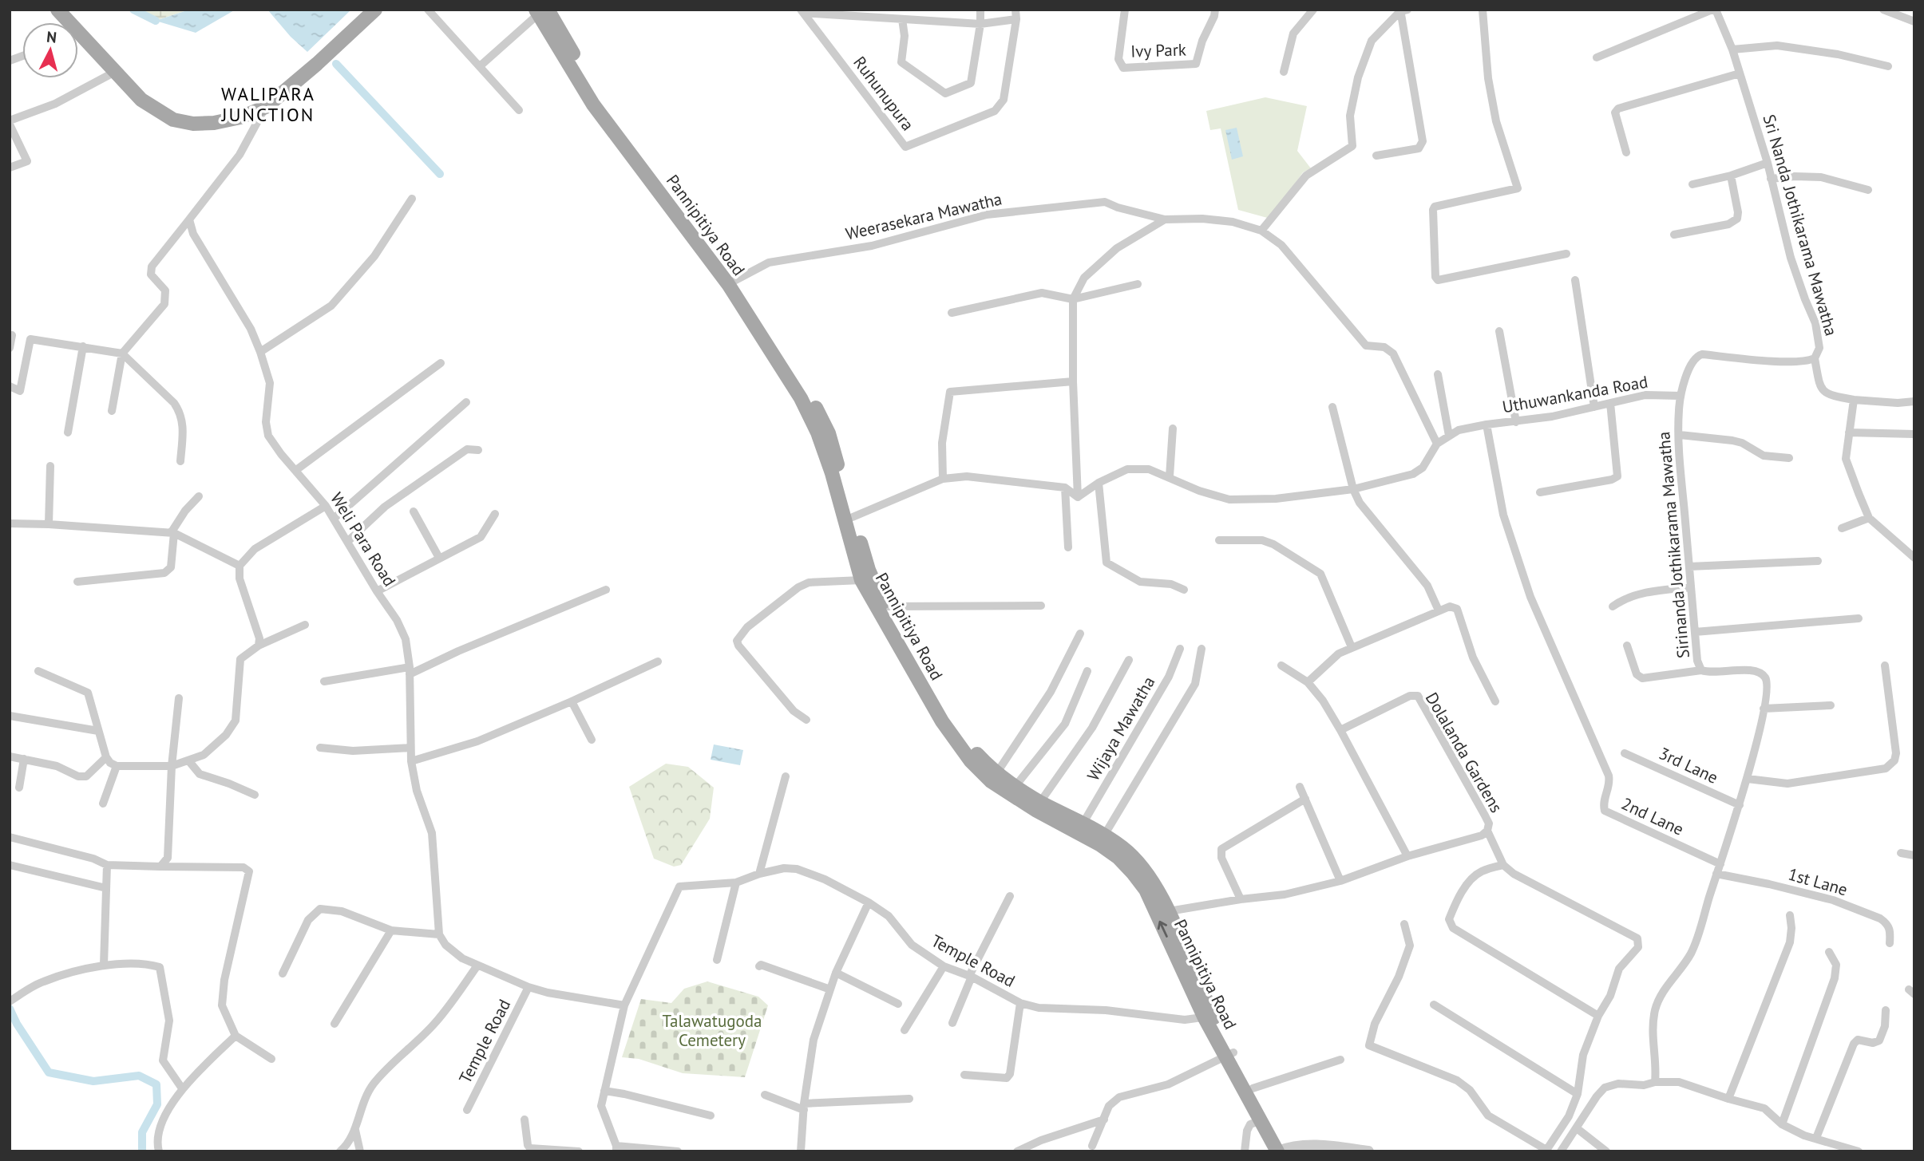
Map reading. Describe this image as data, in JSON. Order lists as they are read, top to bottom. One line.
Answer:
{"streets":{"main road":["Pannipitiya Road"],"street":["Ivy Park","Ruhunupura","Weerasekara Mawatha","Sri Nanda Jothikarama Mawatha","Uthuwankanda Road","Weli Para Road","Sirinanda Jothikarama Mawatha","Wijaya Mawatha","Dolalanda Gardens","3rd Lane","2nd Lane","1st Lane","Temple Road"]},"crossings":[["Weerasekara Mawatha","Pannipitiya Road"],["Weerasekara Mawatha","Uthuwankanda Road"],["Pannipitiya Road","Wijaya Mawatha"],["Pannipitiya Road","Dolalanda Gardens"],["Pannipitiya Road","Temple Road"],["Sri Nanda Jothikarama Mawatha","Uthuwankanda Road"],["Sri Nanda Jothikarama Mawatha","Sirinanda Jothikarama Mawatha"],["Uthuwankanda Road","Sirinanda Jothikarama Mawatha"],["Uthuwankanda Road","2nd Lane"],["Sirinanda Jothikarama Mawatha","3rd Lane"],["Sirinanda Jothikarama Mawatha","2nd Lane"],["Sirinanda Jothikarama Mawatha","1st Lane"]],"districts":["WALIPARA JUNCTION"],"parks":["Talawatugoda Cemetery"],"north":"top"}
